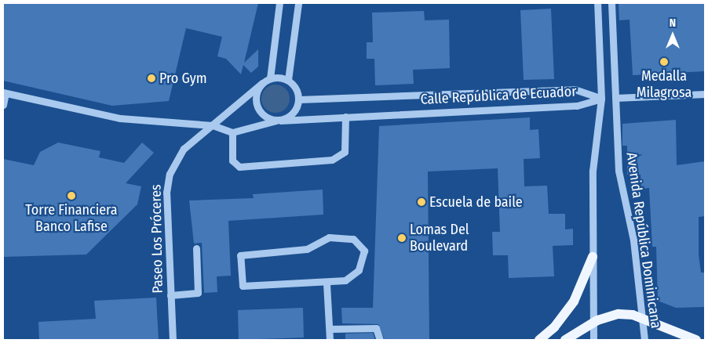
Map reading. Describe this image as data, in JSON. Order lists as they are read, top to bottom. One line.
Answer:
{"streets":{"street":["Calle República de Ecuador","Paseo Los Próceres","Avenida República Dominicana"]},"crossings":[["Calle República de Ecuador","Paseo Los Próceres"]],"places":["Medalla Milagrosa","Pro Gym","Torre Financiera Banco Lafise","Escuela de baile","Lomas Del Boulevard"],"north":"top"}
